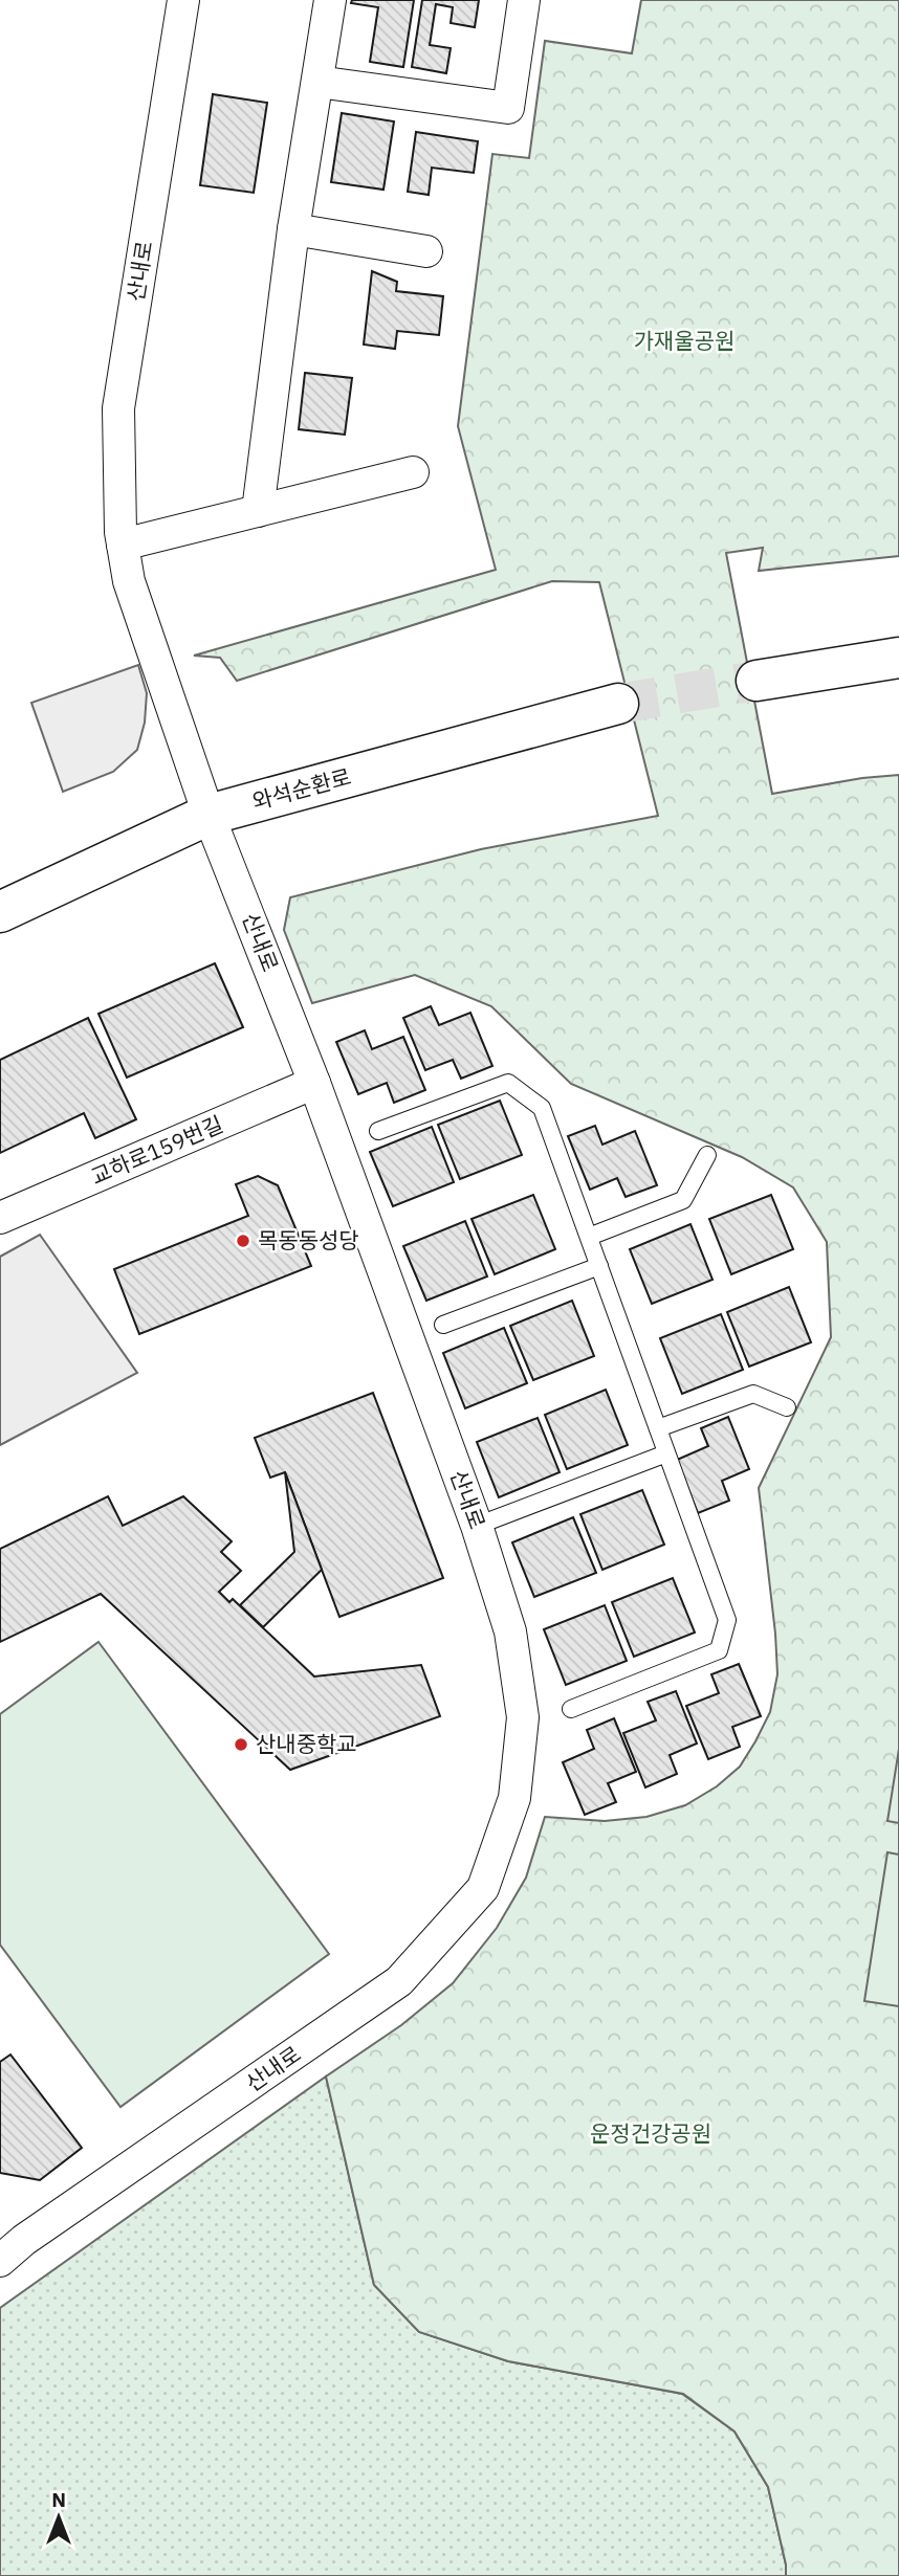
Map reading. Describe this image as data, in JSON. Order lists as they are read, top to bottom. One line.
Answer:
{"streets":{"street":["산내로","와석순환로","교하로159번길"]},"crossings":[["산내로","와석순환로"],["산내로","교하로159번길"]],"parks":["가재울공원","운정건강공원"],"places":["목동동성당","산내중학교"],"north":"top"}
